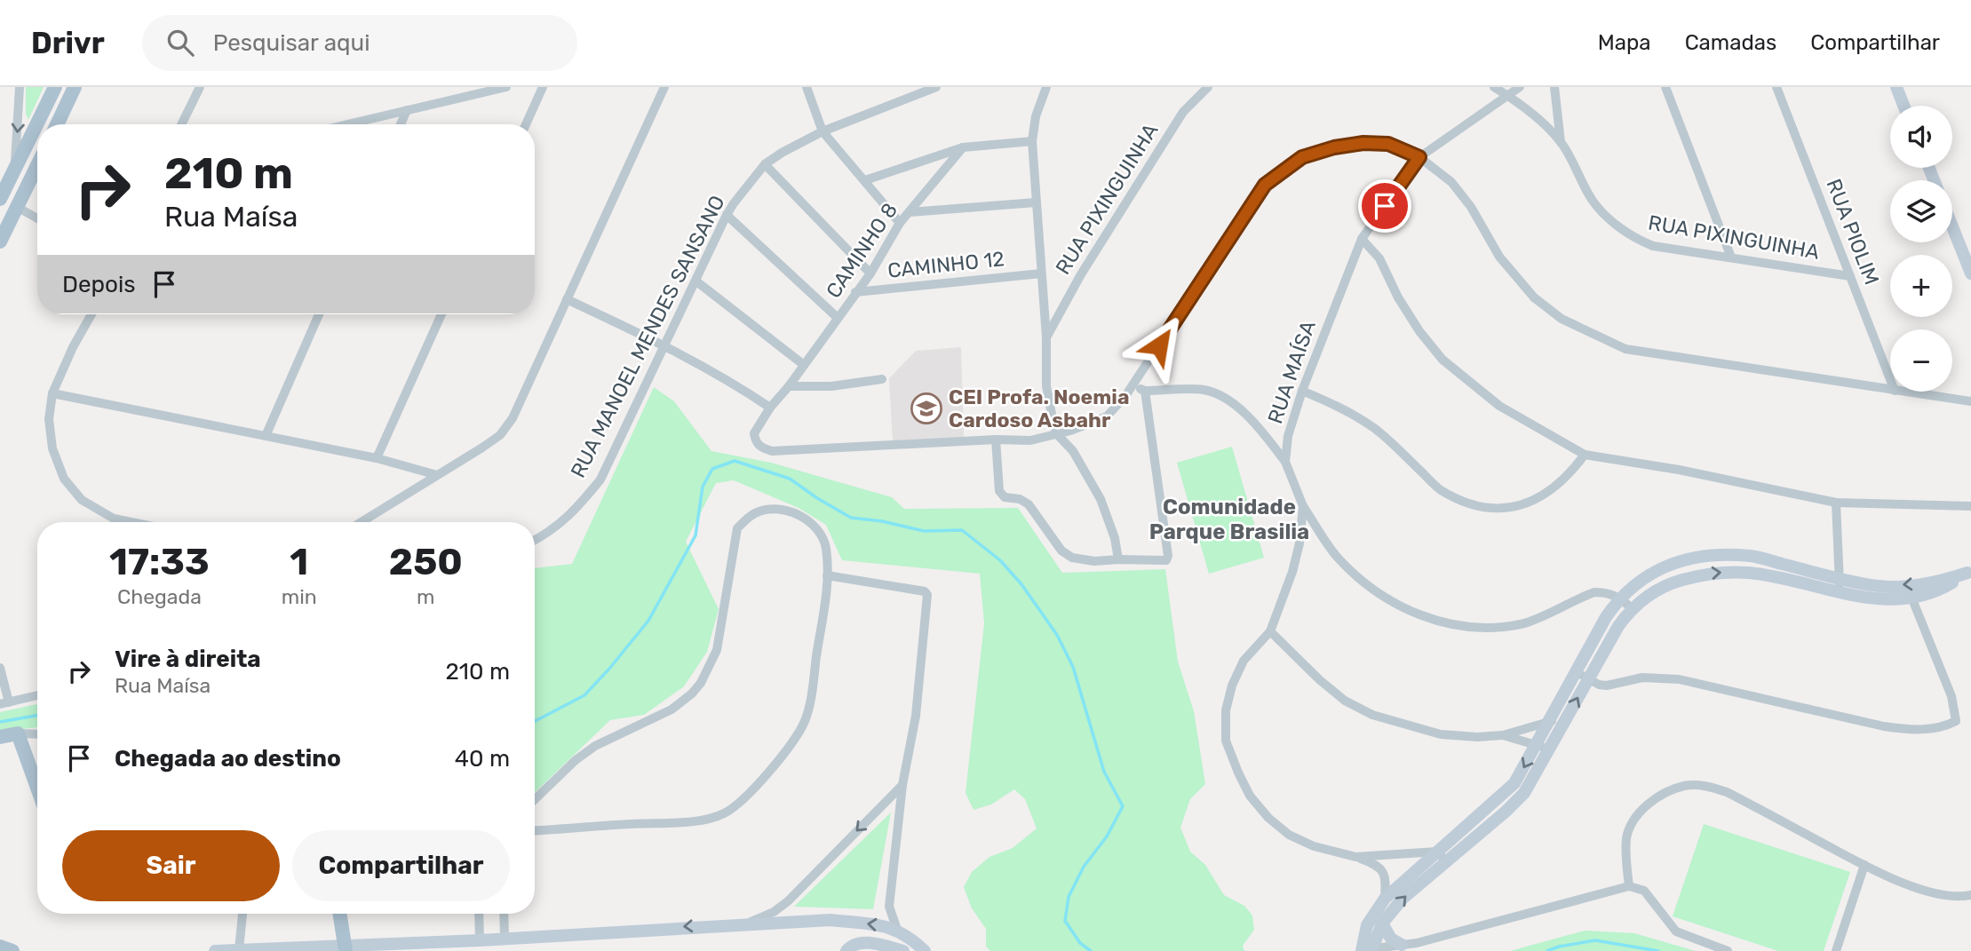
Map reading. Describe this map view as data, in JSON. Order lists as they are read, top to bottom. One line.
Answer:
{"streets":{"street":["RUA PIXINGUINHA","RUA PIOLIM","CAMINHO 8","CAMINHO 12","RUA MANOEL MENDES SANSANO","RUA MAÍSA"]},"crossings":[["RUA PIXINGUINHA","RUA PIOLIM"],["RUA PIXINGUINHA","RUA MAÍSA"],["CAMINHO 8","CAMINHO 12"]],"districts":["Comunidade Parque Brasilia"],"places":{"school or university":["CEI Profa. Noemia Cardoso Asbahr"]},"page":{"header":"Drivr","search":"Pesquisar aqui","nav":["Mapa","Camadas","Compartilhar"],"map_buttons":["+","−"],"turn":["210 m","Rua Maísa"],"then":"Depois","eta":["17:33","Chegada","1","min","250","m"],"list":[{"name":"Vire à direita","note":"Rua Maísa","value":"210 m"},{"name":"Chegada ao destino","value":"40 m"}],"buttons":["Sair","Compartilhar"]}}
